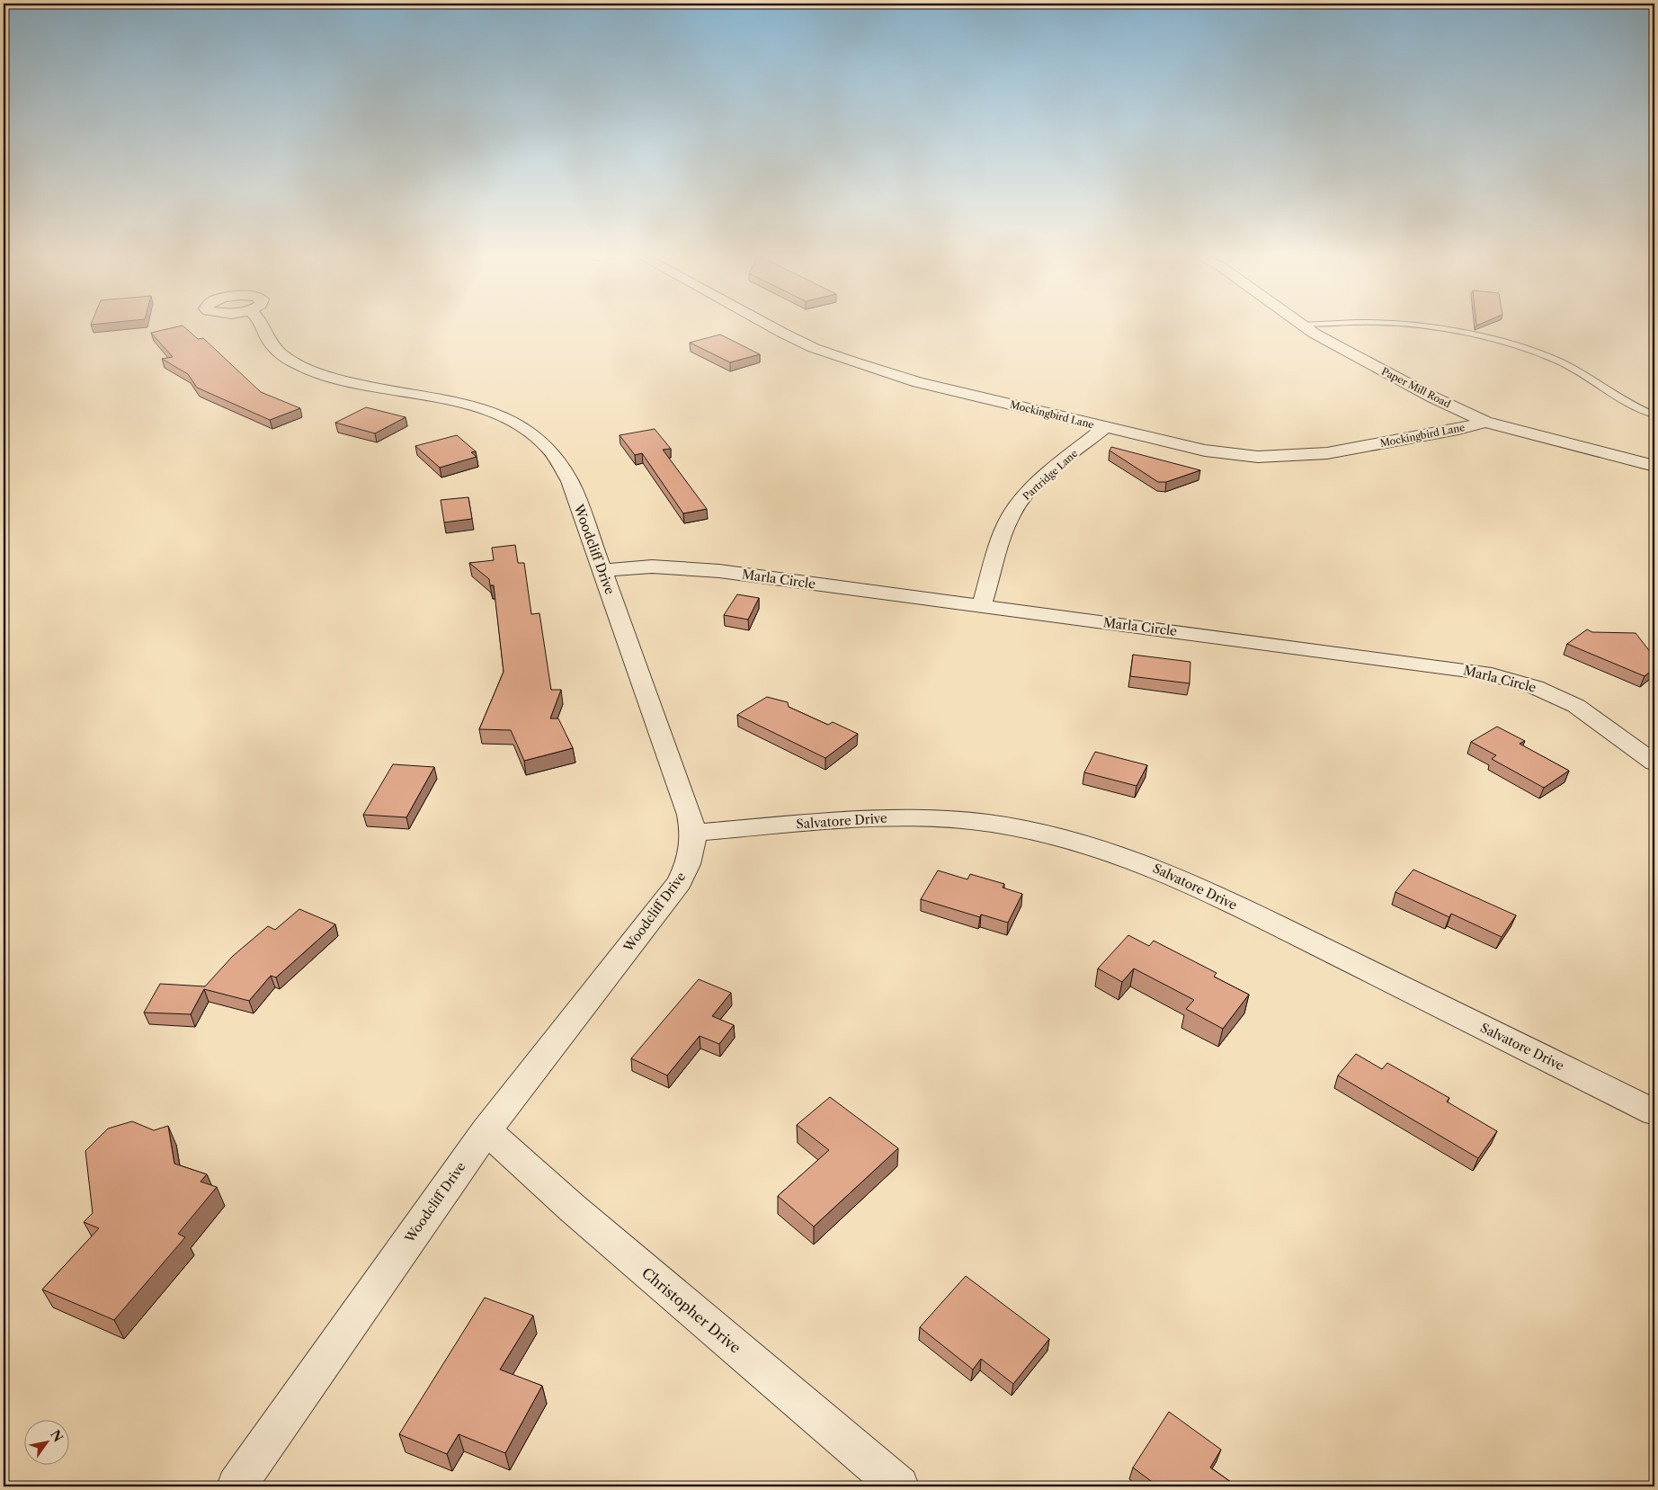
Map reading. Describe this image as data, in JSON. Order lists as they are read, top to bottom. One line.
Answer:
{"streets":{"street":["Paper Mill Road","Mockingbird Lane","Partridge Lane","Woodcliff Drive","Marla Circle","Salvatore Drive","Christopher Drive"]},"crossings":[["Paper Mill Road","Mockingbird Lane"],["Mockingbird Lane","Partridge Lane"],["Partridge Lane","Marla Circle"],["Woodcliff Drive","Marla Circle"],["Woodcliff Drive","Salvatore Drive"],["Woodcliff Drive","Christopher Drive"]],"north":"top right"}
